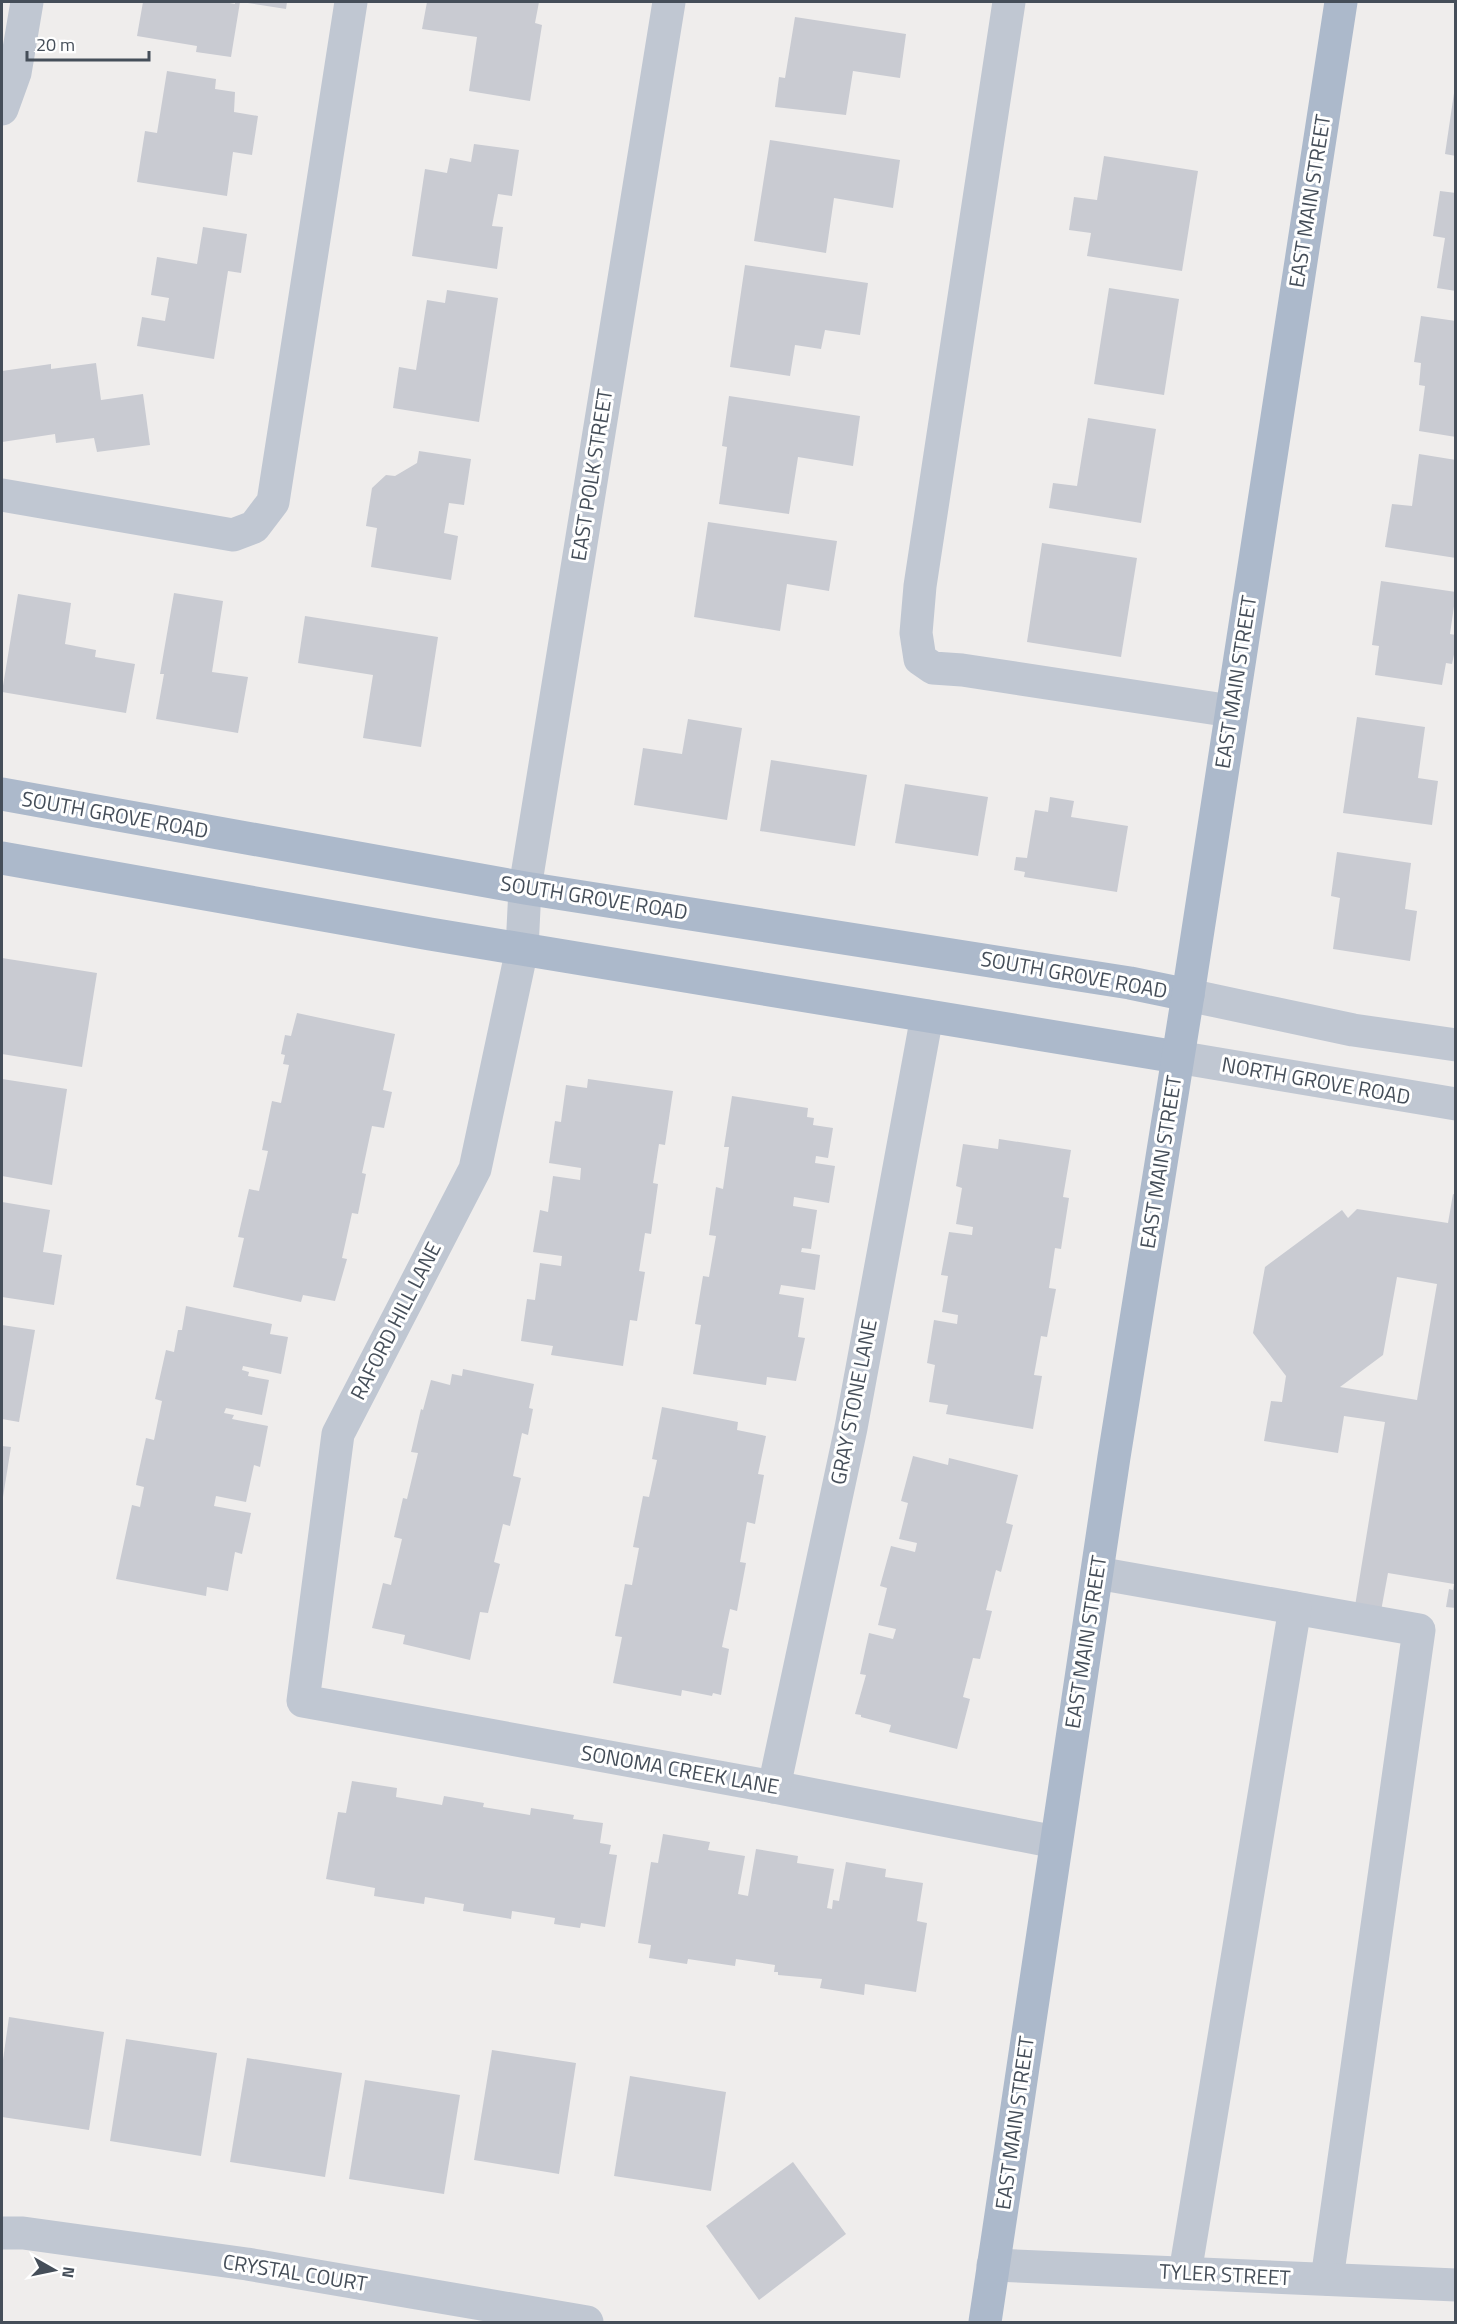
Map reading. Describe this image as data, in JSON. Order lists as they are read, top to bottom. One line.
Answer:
{"streets":{"main road":["EAST MAIN STREET","SOUTH GROVE ROAD"],"street":["EAST POLK STREET","NORTH GROVE ROAD","RAFORD HILL LANE","GRAY STONE LANE","SONOMA CREEK LANE","CRYSTAL COURT","TYLER STREET"]},"crossings":[["EAST MAIN STREET","SOUTH GROVE ROAD"],["EAST MAIN STREET","NORTH GROVE ROAD"],["EAST MAIN STREET","SONOMA CREEK LANE"],["EAST MAIN STREET","TYLER STREET"],["EAST POLK STREET","SOUTH GROVE ROAD"],["EAST POLK STREET","RAFORD HILL LANE"],["RAFORD HILL LANE","SONOMA CREEK LANE"],["GRAY STONE LANE","SONOMA CREEK LANE"]],"scale_bar":"20 m","north":"right"}
